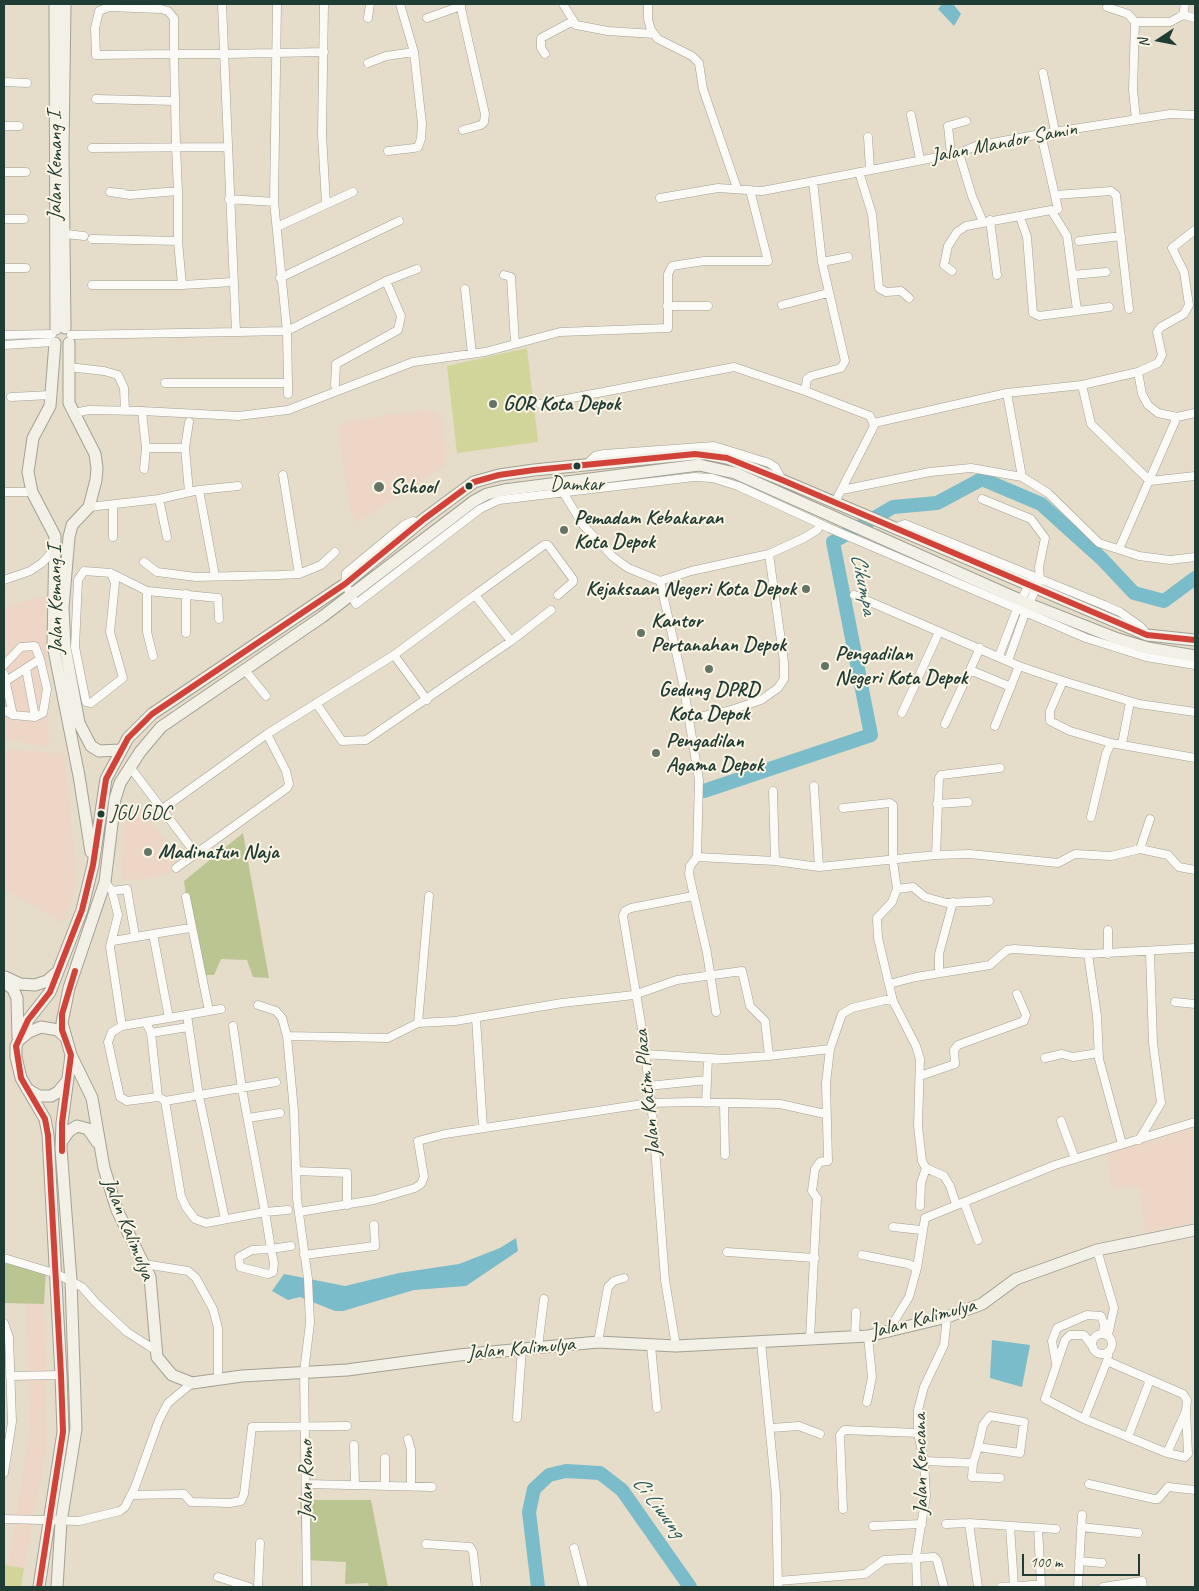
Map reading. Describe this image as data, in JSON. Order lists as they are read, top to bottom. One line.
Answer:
{"streets":{"main road":["Jalan Kemang I","Jalan Kalimulya"],"street":["Jalan Mandor Samin","Jalan Katim Plaza","Jalan Kencana","Jalan Romo"]},"crossings":[["Jalan Katim Plaza","Jalan Kalimulya"],["Jalan Kalimulya","Jalan Kencana"],["Jalan Kalimulya","Jalan Romo"]],"water":["Cikumpa","Ci Liwung"],"places":["GOR Kota Depok","Damkar","School","Pemadam Kebakaran Kota Depok","Kejaksaan Negeri Kota Depok","Kantor Pertanahan Depok","Pengadilan Negeri Kota Depok","Gedung DPRD Kota Depok","Pengadilan Agama Depok","JGU GDC","Madinatun Naja"],"scale_bar":"100 m","north":"left"}
